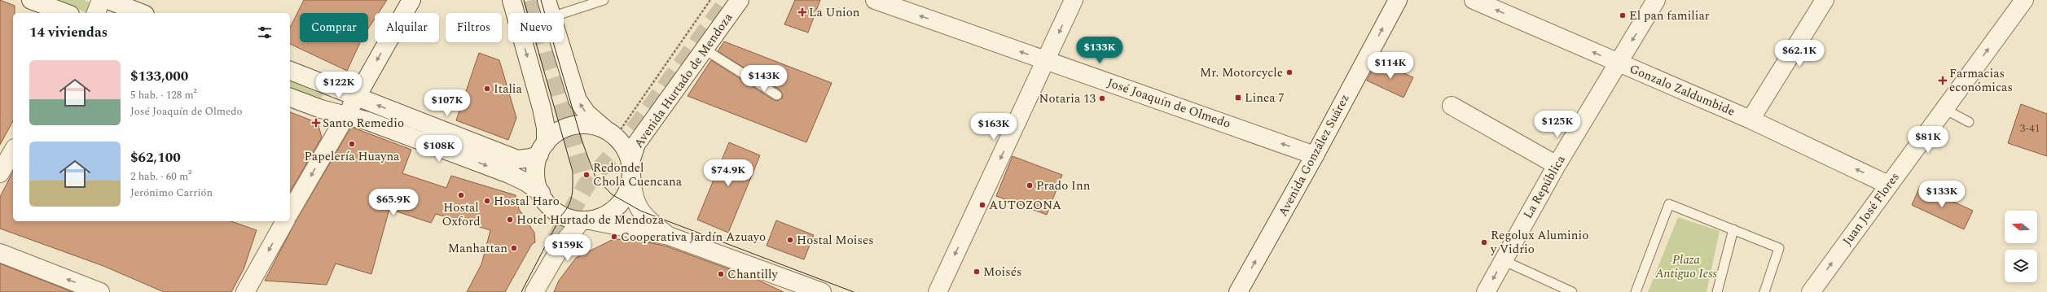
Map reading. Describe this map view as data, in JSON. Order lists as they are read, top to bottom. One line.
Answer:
{"streets":{"street":["Avenida Hurtado de Mendoza","Gonzalo Zaldumbide","José Joaquín de Olmedo","Avenida González Suárez","La República","Juan José Flores"]},"crossings":[["Gonzalo Zaldumbide","La República"],["Gonzalo Zaldumbide","Juan José Flores"],["José Joaquín de Olmedo","Avenida González Suárez"]],"one_way":["José Joaquín de Olmedo","Avenida González Suárez","Juan José Flores"],"parks":["Plaza Antiguo Iess"],"places":{"health":["La Union","Farmacias económicas","Santo Remedio"],"other":["El pan familiar","Mr. Motorcycle","Italia","Notaria 13","Papelería Huayna","Redondel Chola Cuencana","Prado Inn","Hostal Oxford","Hostal Haro","AUTOZONA","Hotel Hurtado de Mendoza","Cooperativa Jardín Azuayo","Hostal Moises","Regolux Aluminio y Vidrio","Manhattan","Moisés","Chantilly"],"transit":["Linea 7"]},"house_numbers":["3-41"],"north":"left","page":{"chip":["Comprar","Alquilar","Filtros","Nuevo"],"heading":"14 viviendas","price":["$133K","$62.1K","$114K","$143K","$122K","$107K","$125K","$163K","$81K","$108K","$74.9K","$133K","$65.9K","$159K"],"list":[{"name":"$133,000","note":"5 hab. · 128 m² · José Joaquín de Olmedo"},{"name":"$62,100","note":"2 hab. · 60 m² · Jerónimo Carrión"}]}}
